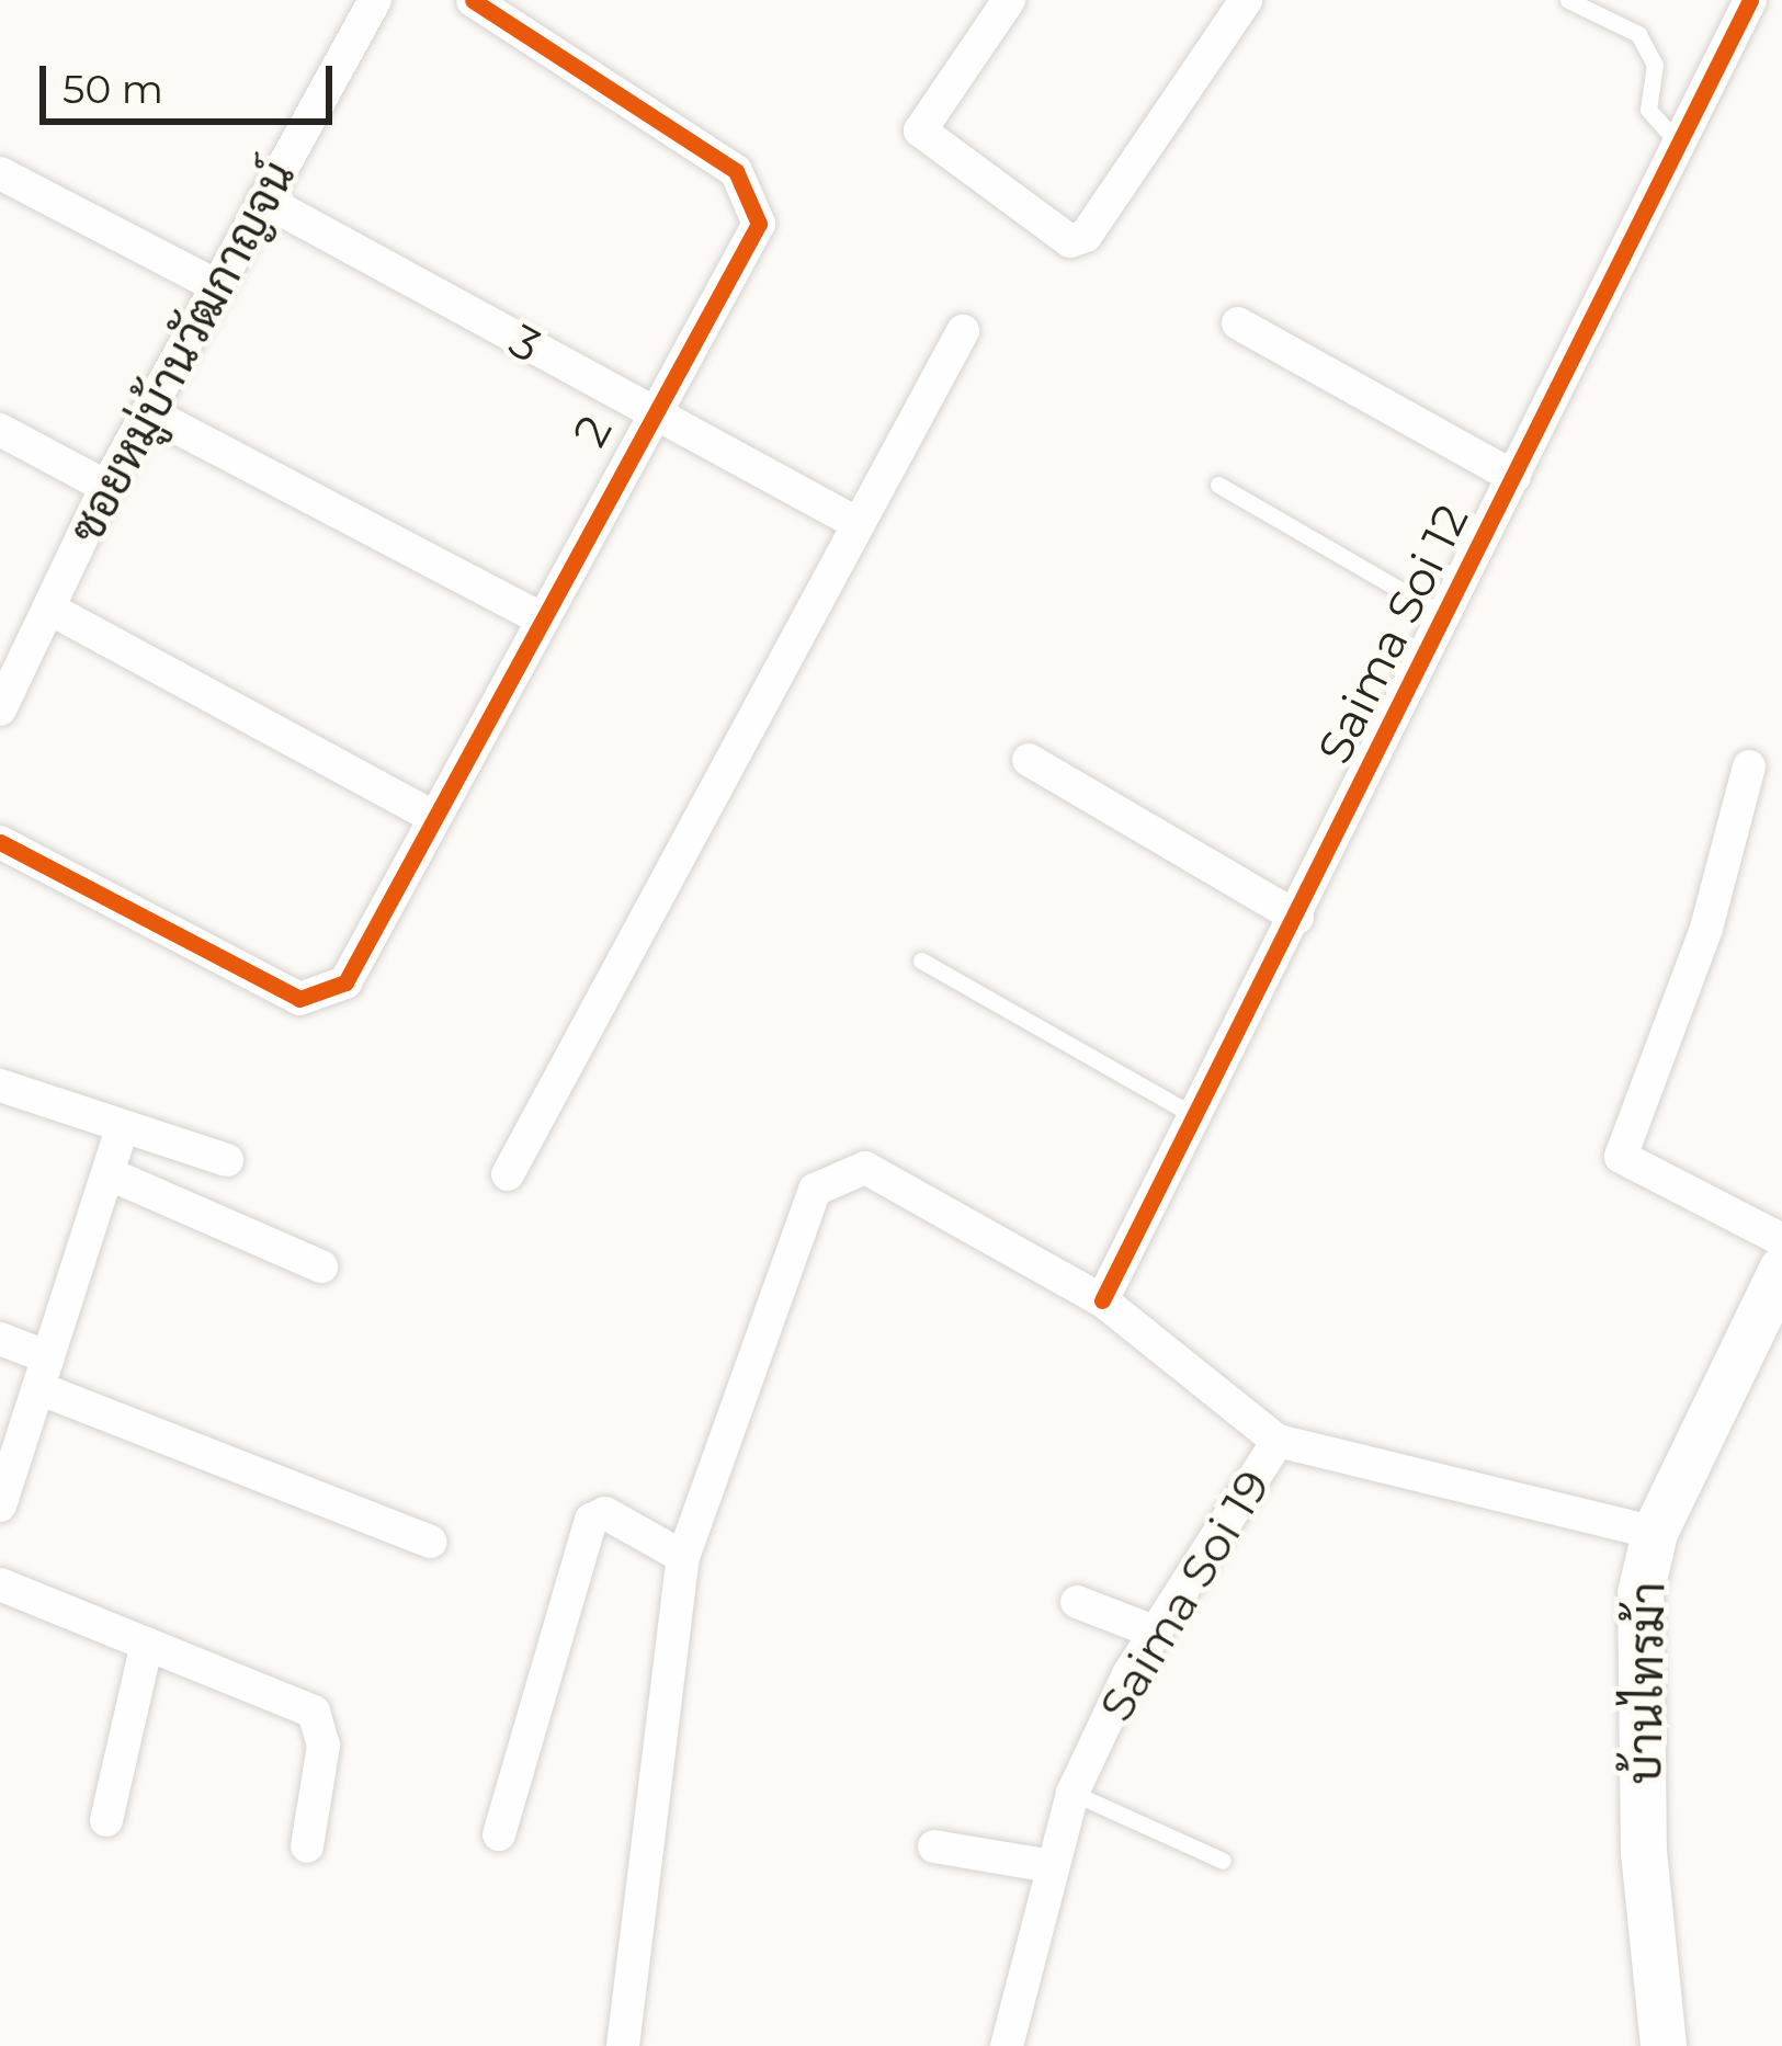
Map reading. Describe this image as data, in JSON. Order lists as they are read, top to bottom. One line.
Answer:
{"streets":{"street":["3","ซอยหมู่บ้านวัฒกาญจน์","2","Saima Soi 12","Saima Soi 19","บ้านไทรม้า"]},"crossings":[["3","ซอยหมู่บ้านวัฒกาญจน์"],["3","2"],["Saima Soi 19","บ้านไทรม้า"]],"scale_bar":"50 m"}
